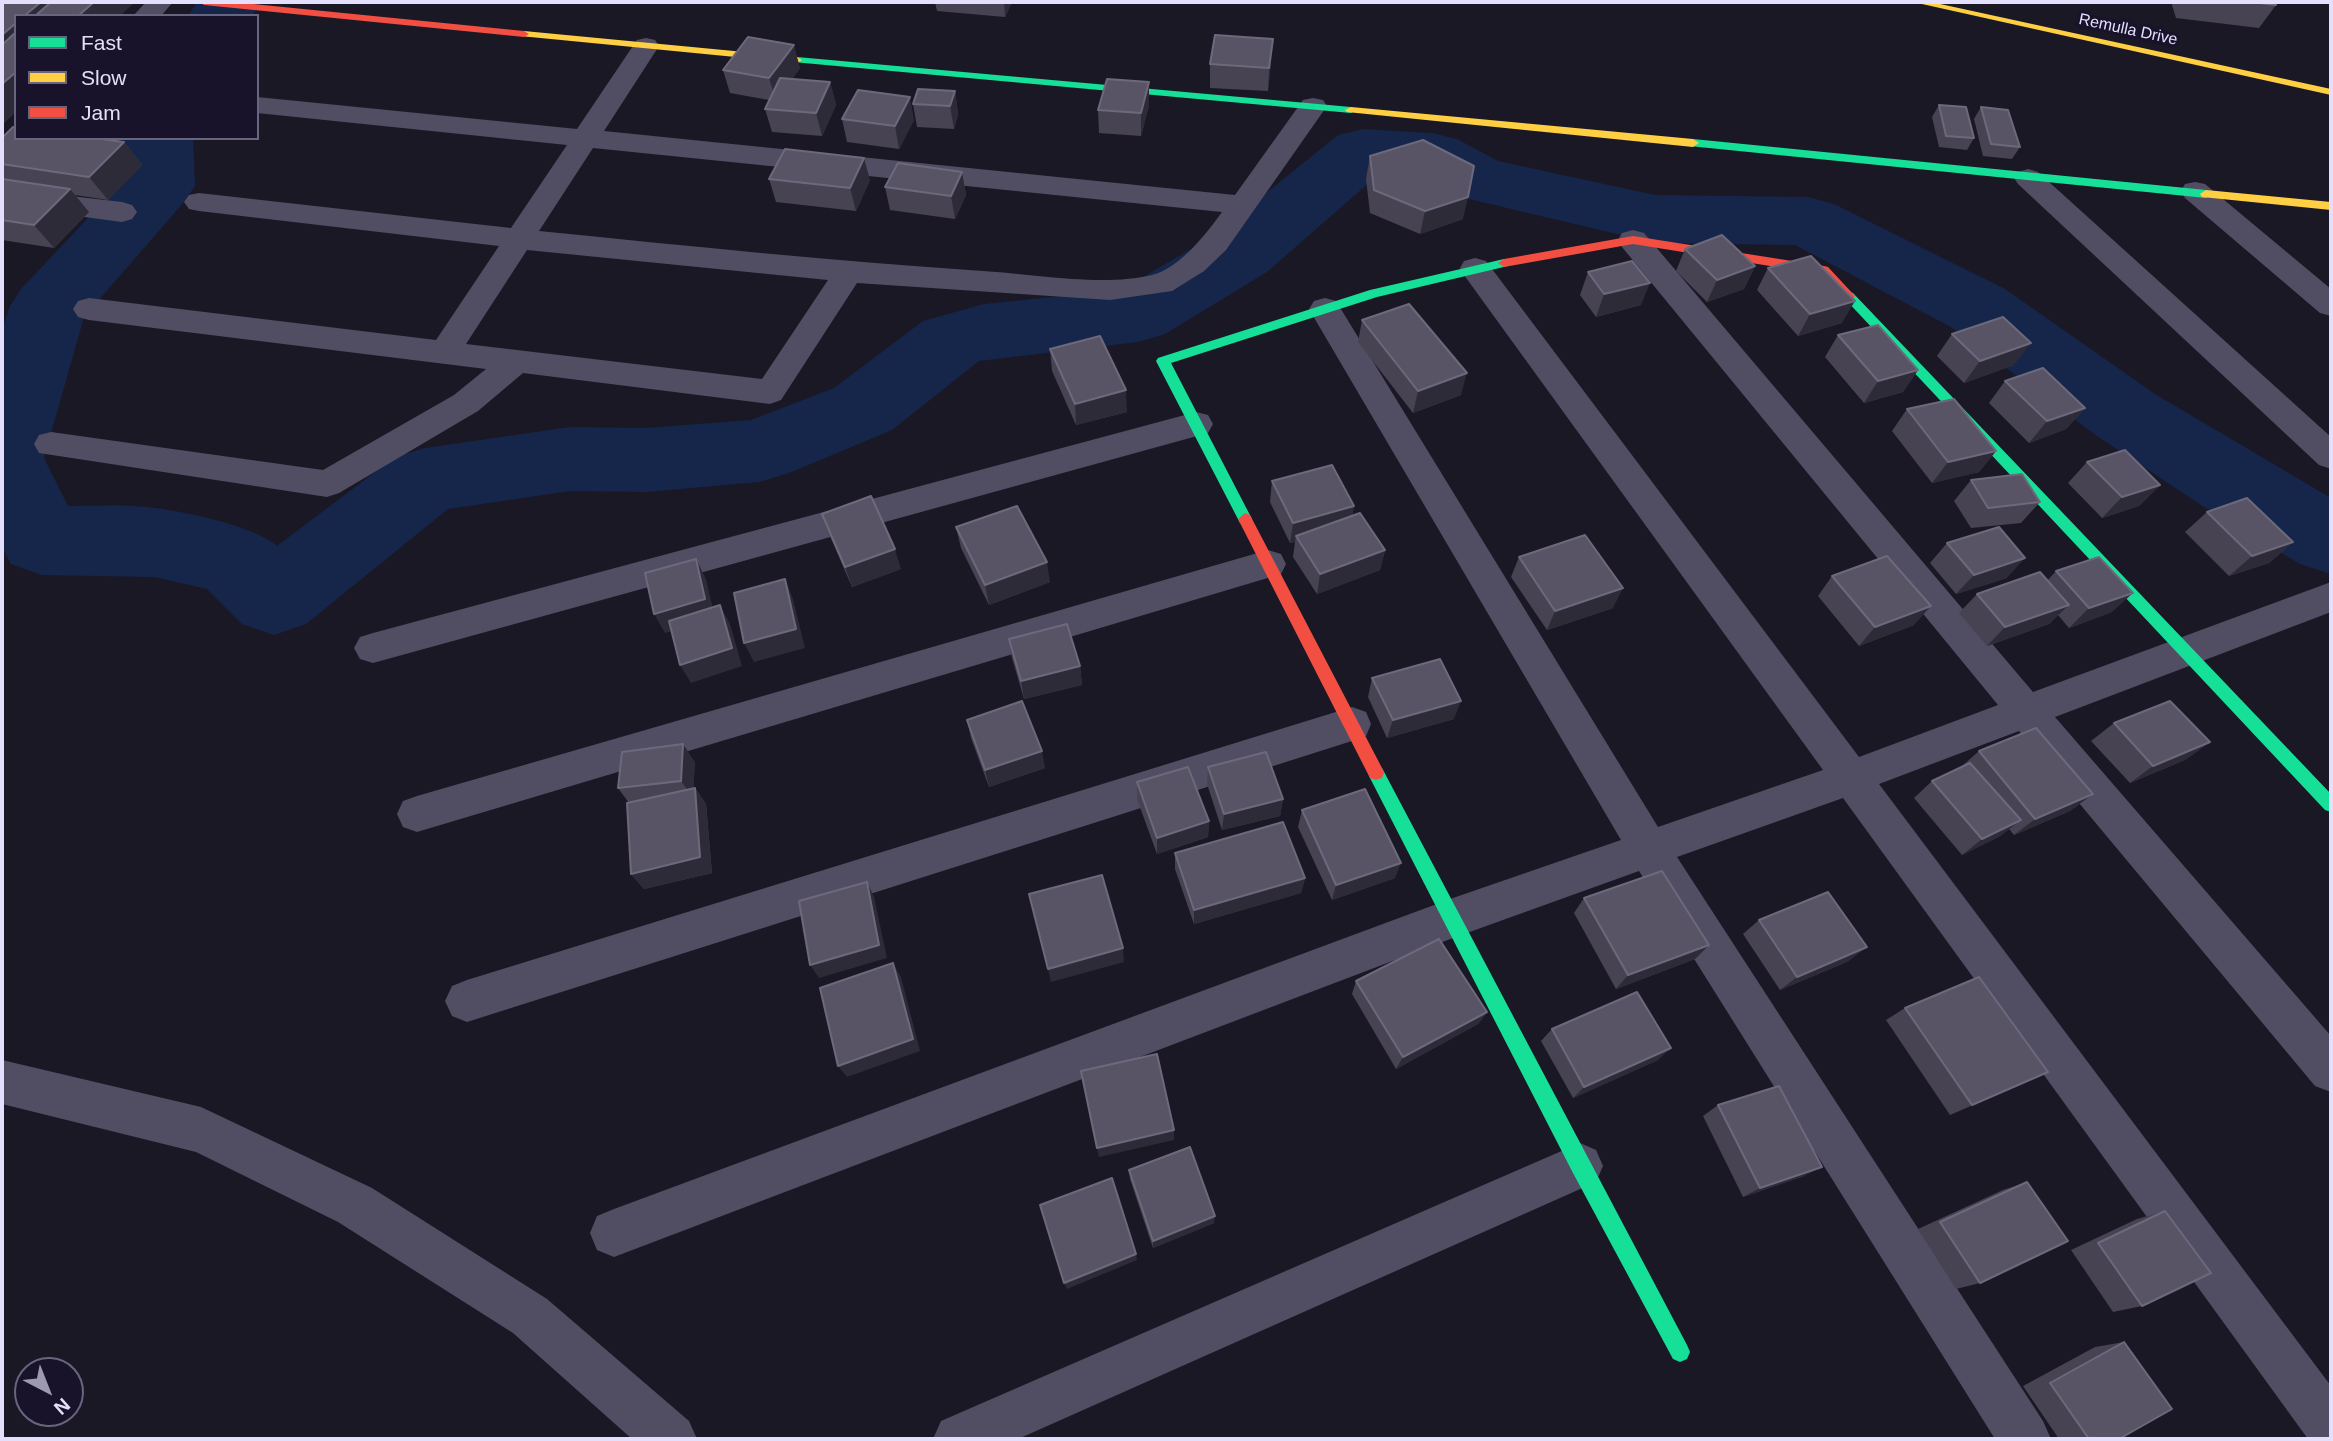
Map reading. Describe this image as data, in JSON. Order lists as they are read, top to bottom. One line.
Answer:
{"streets":{"street":["Remulla Drive"]},"legend":["Fast","Slow","Jam"],"north":"bottom right"}
